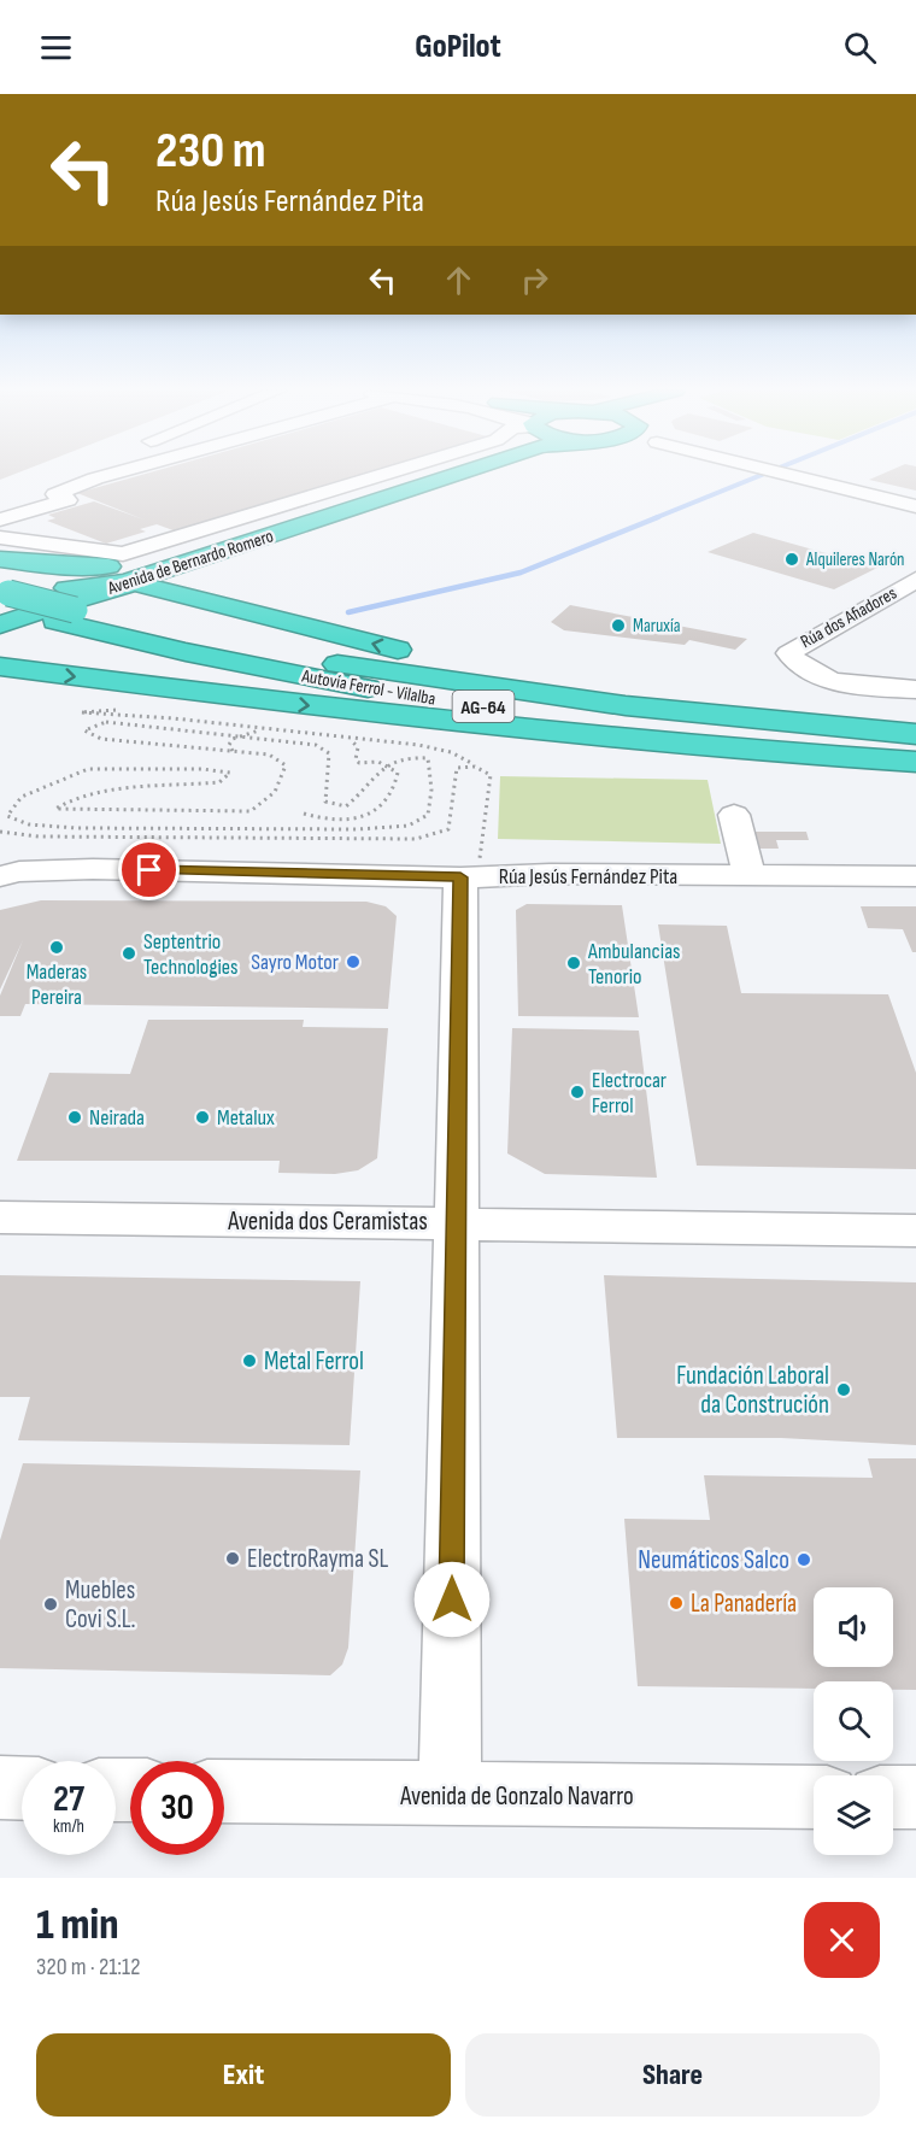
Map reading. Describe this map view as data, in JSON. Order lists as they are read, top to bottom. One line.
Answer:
{"streets":{"highway":["Avenida de Bernardo Romero","Autovía Ferrol - Vilalba","AG-64"],"street":["Rúa dos Afiadores","Rúa Jesús Fernández Pita","Avenida dos Ceramistas","Avenida de Gonzalo Navarro"]},"crossings":[["Avenida de Bernardo Romero","Autovía Ferrol - Vilalba"]],"places":["Alquileres Narón","Maruxía","Maderas Pereira","Septentrio Technologies","Sayro Motor","Ambulancias Tenorio","Electrocar Ferrol","Neirada","Metalux","Metal Ferrol","Fundación Laboral da Construción","ElectroRayma SL","Neumáticos Salco","La Panadería","Muebles Covi S.L."],"page":{"header":"GoPilot","turn":["230 m","Rúa Jesús Fernández Pita"],"speed":"27 km/h","limit":"30","heading":["1 min","320 m · 21:12"],"buttons":["Exit","Share"]}}
